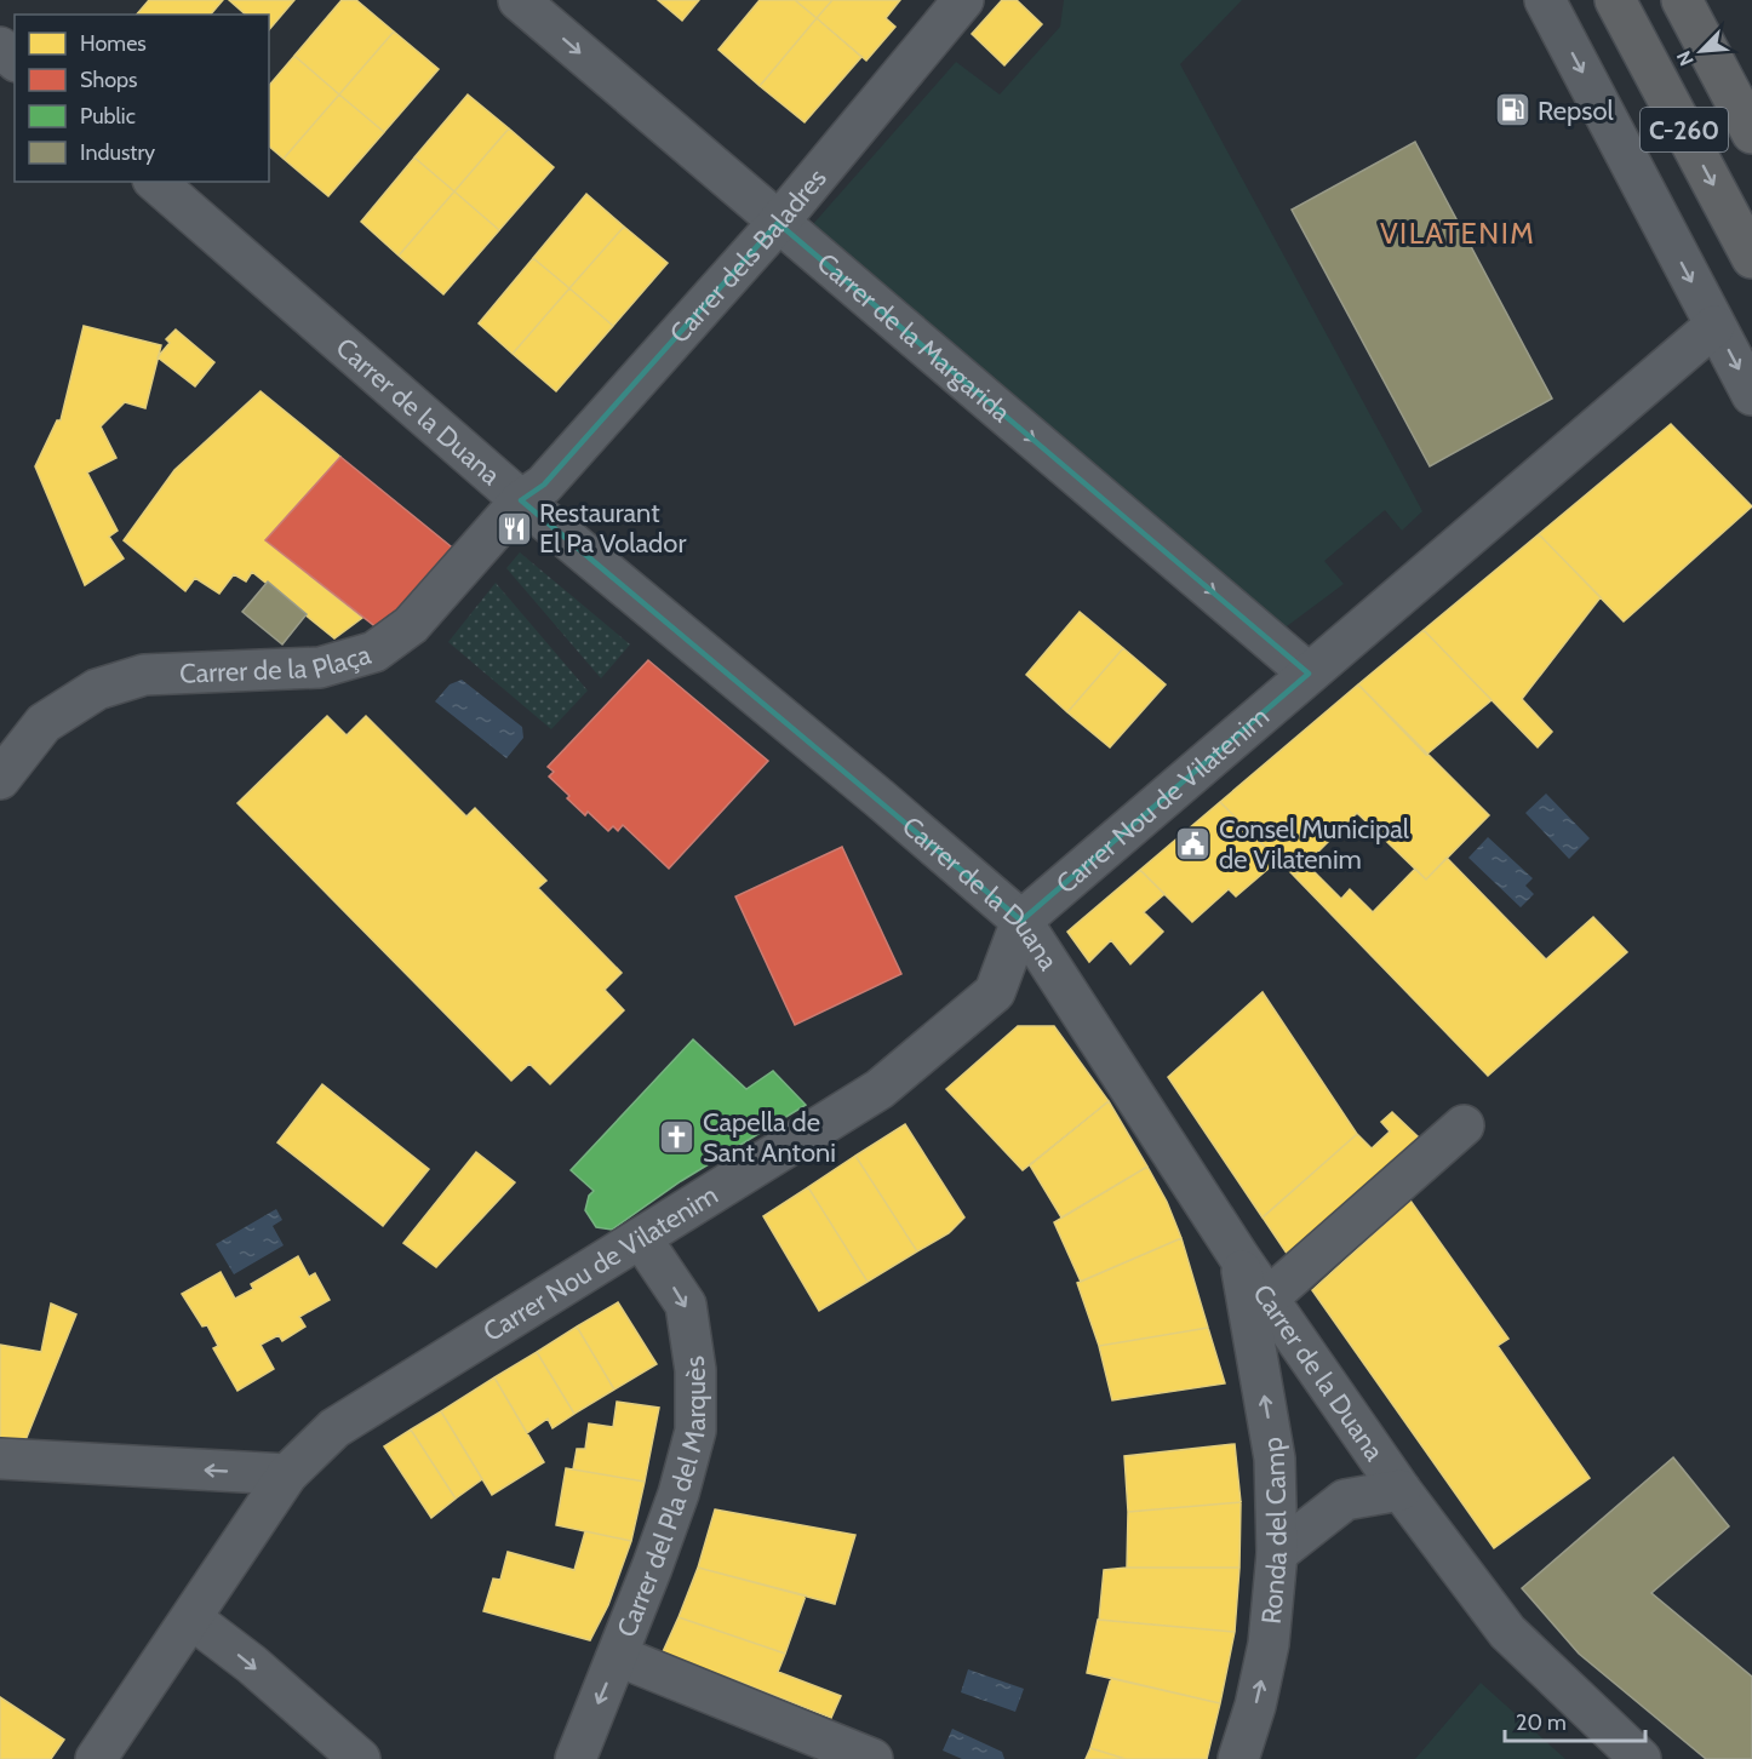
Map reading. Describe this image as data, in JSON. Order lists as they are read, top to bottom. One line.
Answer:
{"streets":{"highway":["C-260"],"street":["Carrer dels Baladres","Carrer de la Margarida","Carrer de la Duana","Carrer de la Plaça","Carrer Nou de Vilatenim","Carrer del Pla del Marquès","Ronda del Camp"]},"crossings":[["Carrer dels Baladres","Carrer de la Margarida"],["Carrer dels Baladres","Carrer de la Duana"],["Carrer dels Baladres","Carrer de la Plaça"],["Carrer de la Margarida","Carrer Nou de Vilatenim"],["Carrer de la Duana","Carrer de la Plaça"],["Carrer de la Duana","Carrer Nou de Vilatenim"],["Carrer de la Duana","Ronda del Camp"],["Carrer Nou de Vilatenim","Carrer del Pla del Marquès"]],"one_way":["Carrer de la Margarida","Carrer del Pla del Marquès","Ronda del Camp"],"districts":["VILATENIM"],"places":{"fuel station":["Repsol"],"restaurant":["Restaurant El Pa Volador"],"public building":["Consel Municipal de Vilatenim"],"church":["Capella de Sant Antoni"]},"legend":["Homes","Shops","Public","Industry"],"scale_bar":"20 m","north":"bottom left"}
